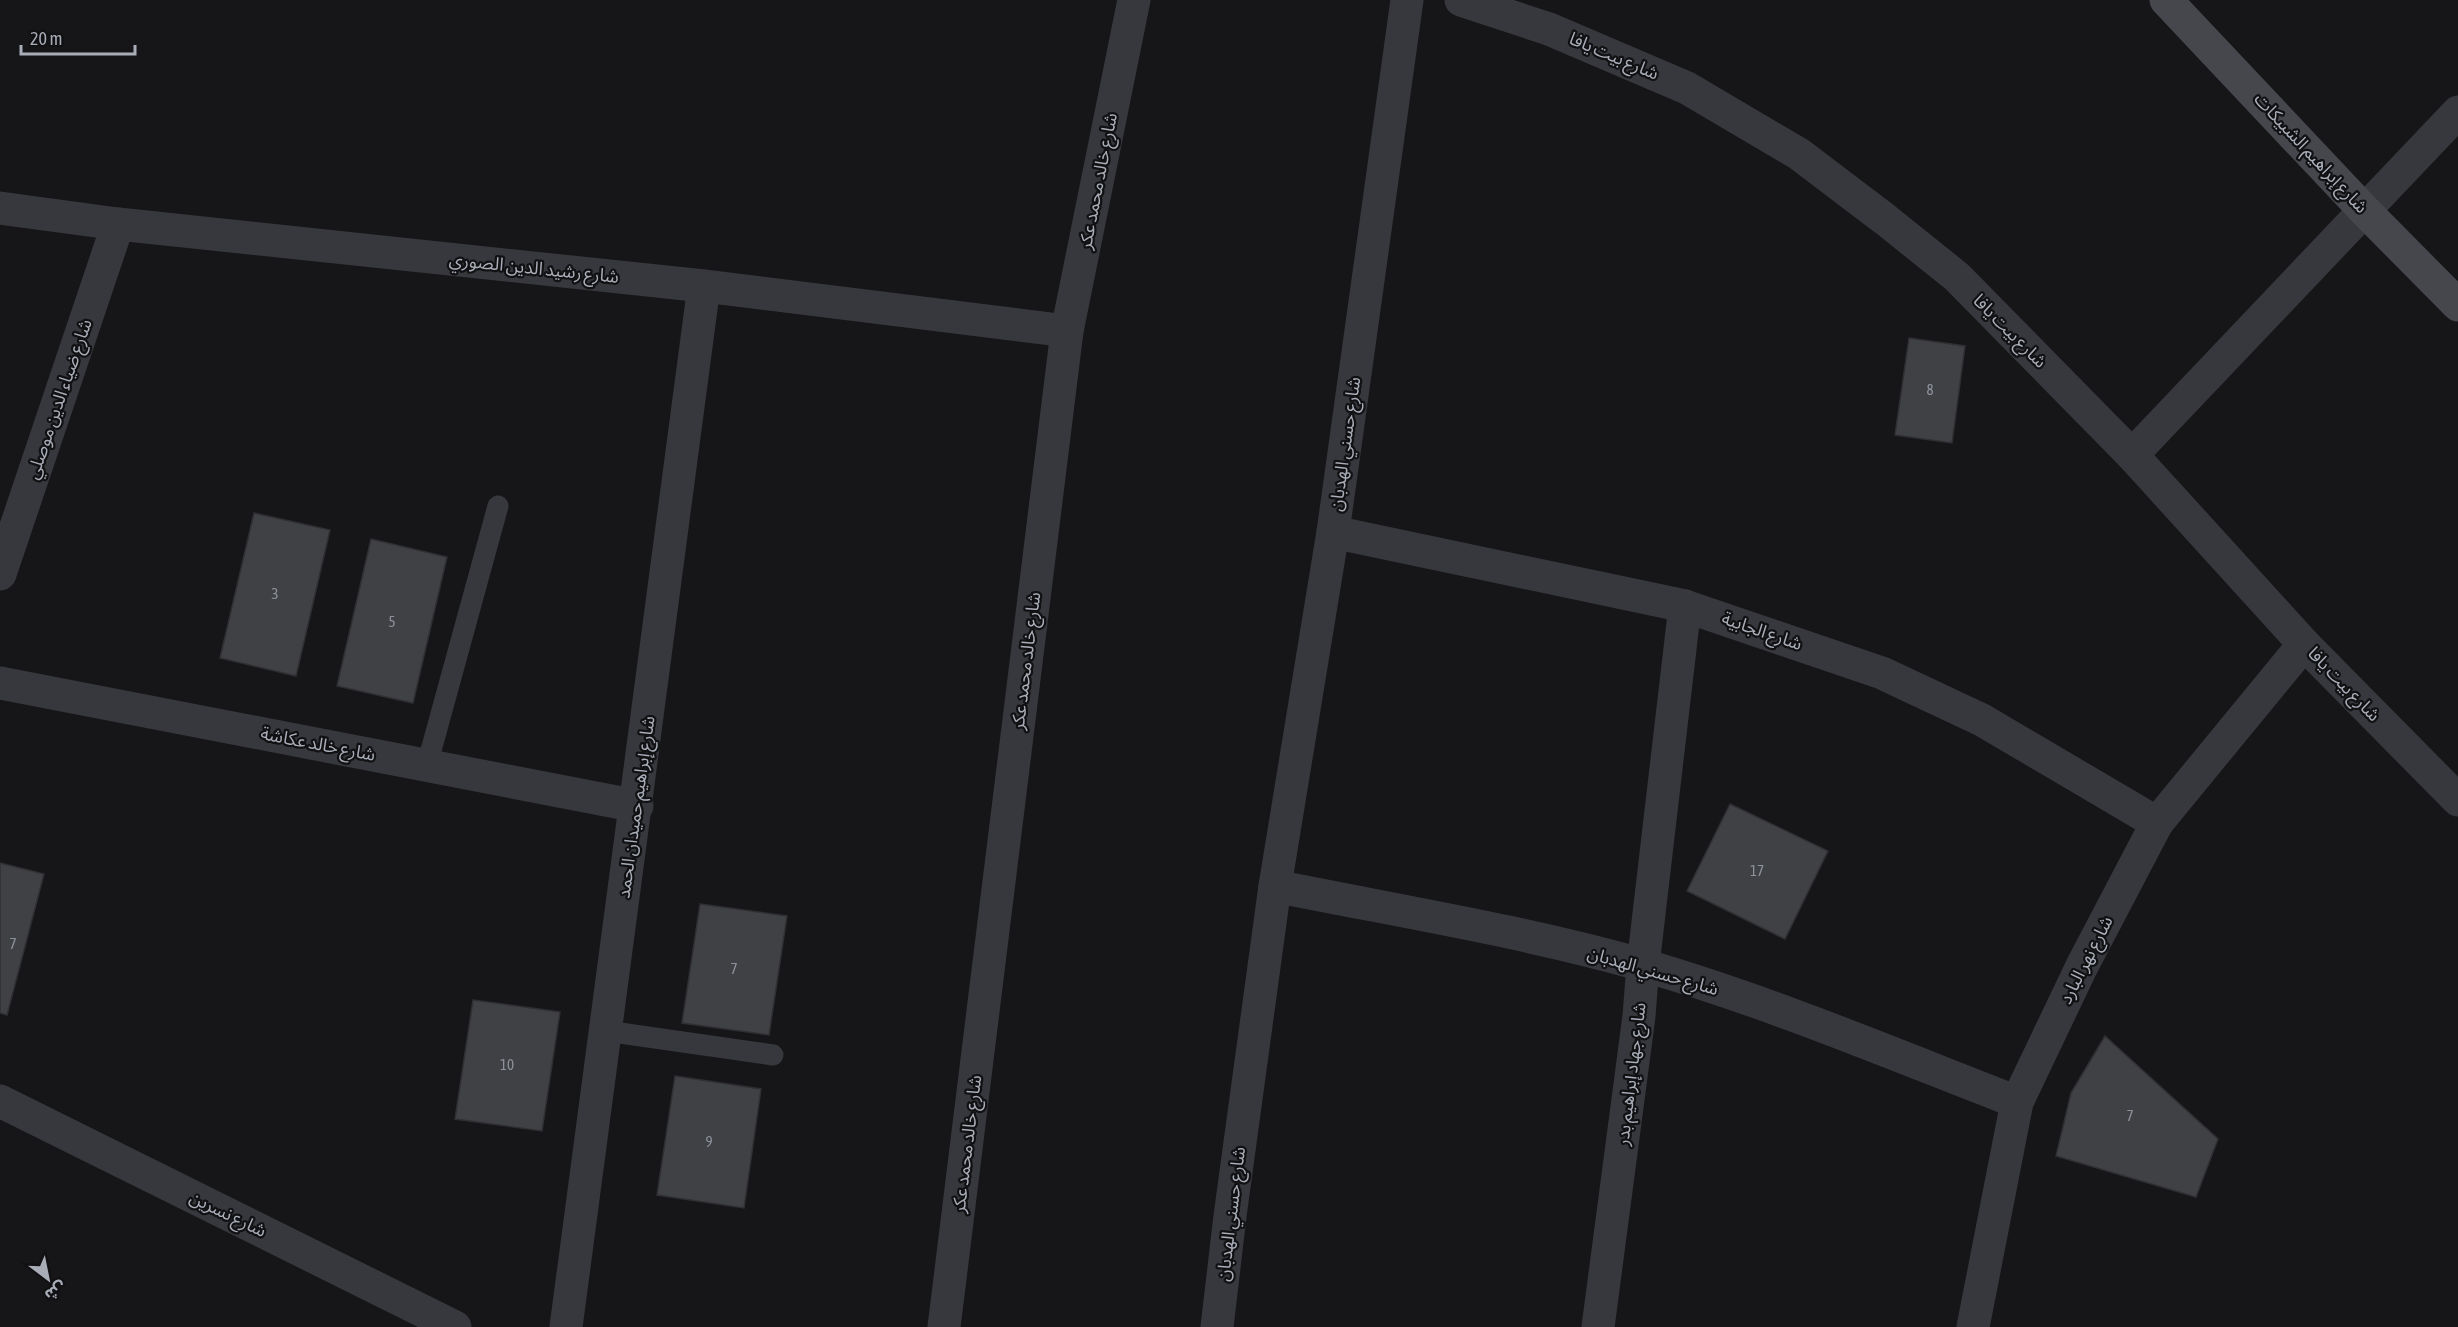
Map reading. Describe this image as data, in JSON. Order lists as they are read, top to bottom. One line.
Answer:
{"streets":{"street":["شارع بيت يافا","شارع إبراهيم الشبيكات","شارع خالد محمد عكر","شارع رشيد الدين الصوري","شارع ضياء الدين موصلي","شارع حسني الهدبان","شارع الجابية","شارع خالد عكاشة","شارع إبراهيم حميدان الحمد","شارع نهر البارد","شارع جهاد إبراهيم بدر","شارع نسرين"]},"crossings":[["شارع بيت يافا","شارع نهر البارد"],["شارع خالد محمد عكر","شارع رشيد الدين الصوري"],["شارع رشيد الدين الصوري","شارع ضياء الدين موصلي"],["شارع رشيد الدين الصوري","شارع إبراهيم حميدان الحمد"],["شارع حسني الهدبان","شارع الجابية"],["شارع حسني الهدبان","شارع نهر البارد"],["شارع حسني الهدبان","شارع جهاد إبراهيم بدر"],["شارع الجابية","شارع نهر البارد"],["شارع الجابية","شارع جهاد إبراهيم بدر"],["شارع خالد عكاشة","شارع إبراهيم حميدان الحمد"]],"house_numbers":["8","3","5","17","7","7","10","7","9"],"scale_bar":"20 m","north":"bottom right"}
